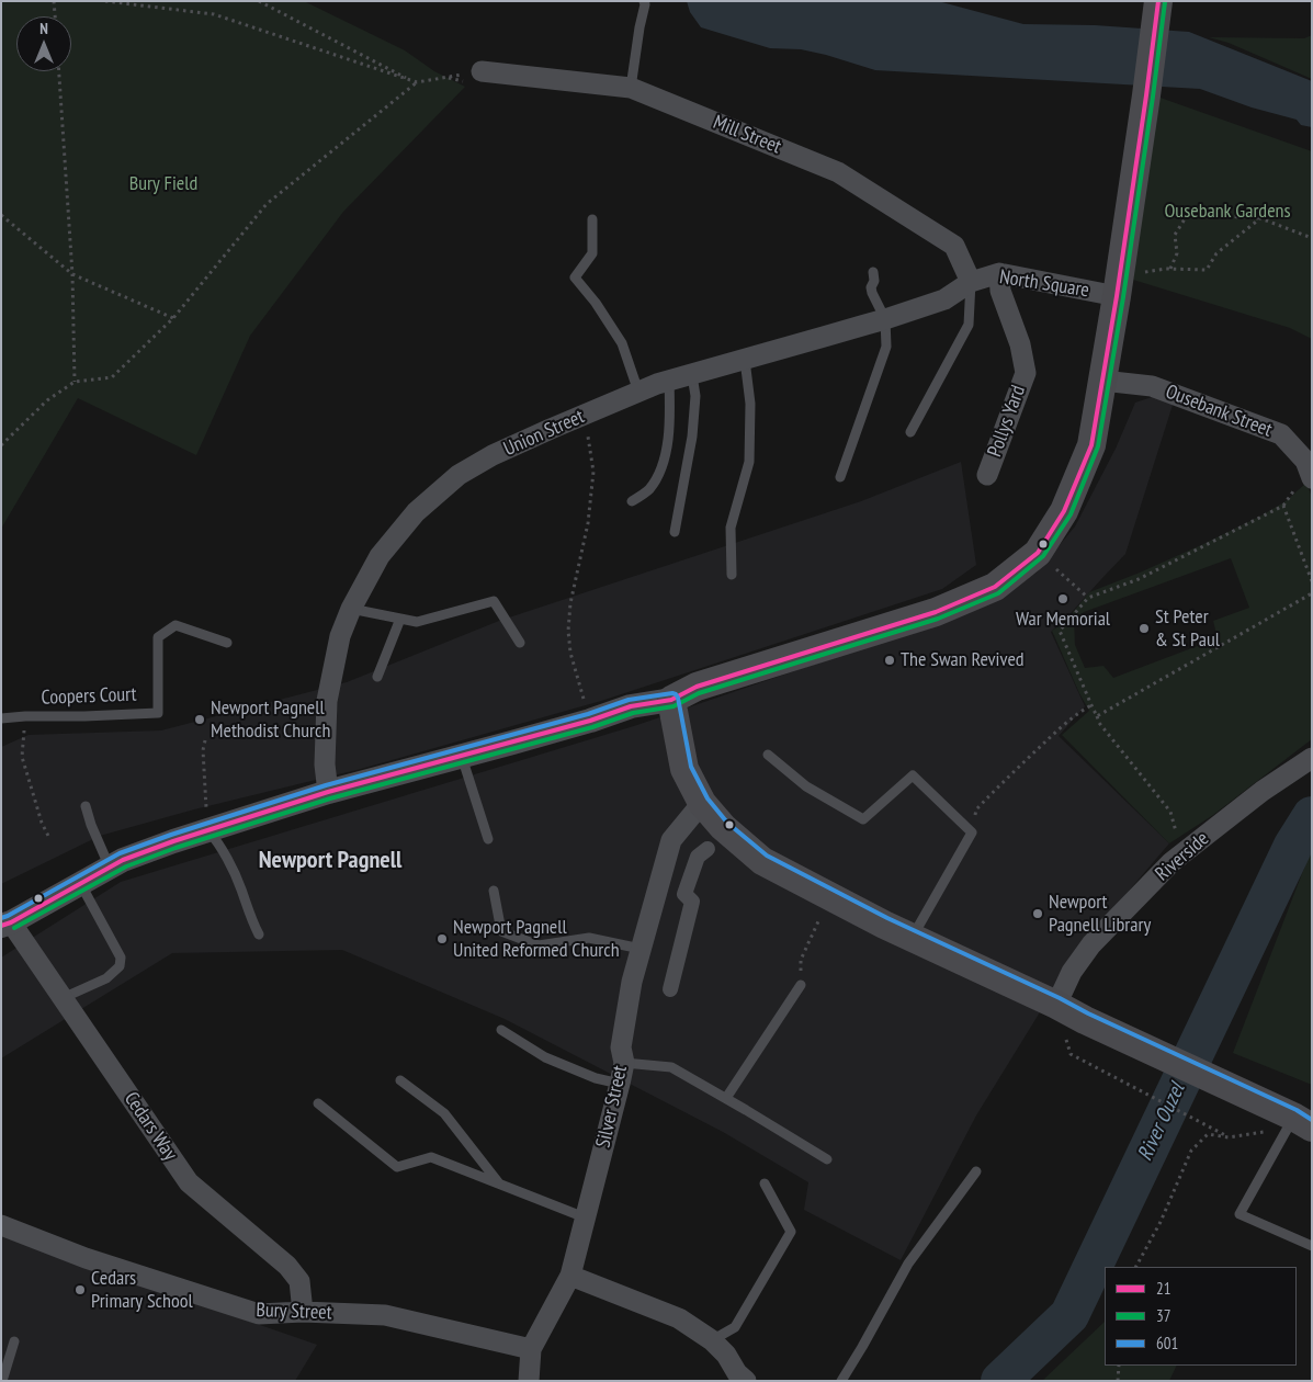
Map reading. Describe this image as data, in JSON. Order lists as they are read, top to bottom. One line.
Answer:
{"streets":{"street":["Mill Street","North Square","Ousebank Street","Pollys Yard","Union Street","Riverside","Silver Street","Cedars Way","Bury Street"],"lane":["Coopers Court"]},"crossings":[["Mill Street","North Square"],["Mill Street","Union Street"],["North Square","Pollys Yard"],["North Square","Union Street"],["Silver Street","Bury Street"],["Cedars Way","Bury Street"]],"districts":["Newport Pagnell"],"water":["River Ouzel"],"parks":["Bury Field","Ousebank Gardens"],"places":["War Memorial","St Peter & St Paul","The Swan Revived","Newport Pagnell Methodist Church","Newport Pagnell Library","Newport Pagnell United Reformed Church","Cedars Primary School"],"lines":["transit line 21","transit line 37","transit line 601"],"legend":["21","37","601"],"north":"top"}
